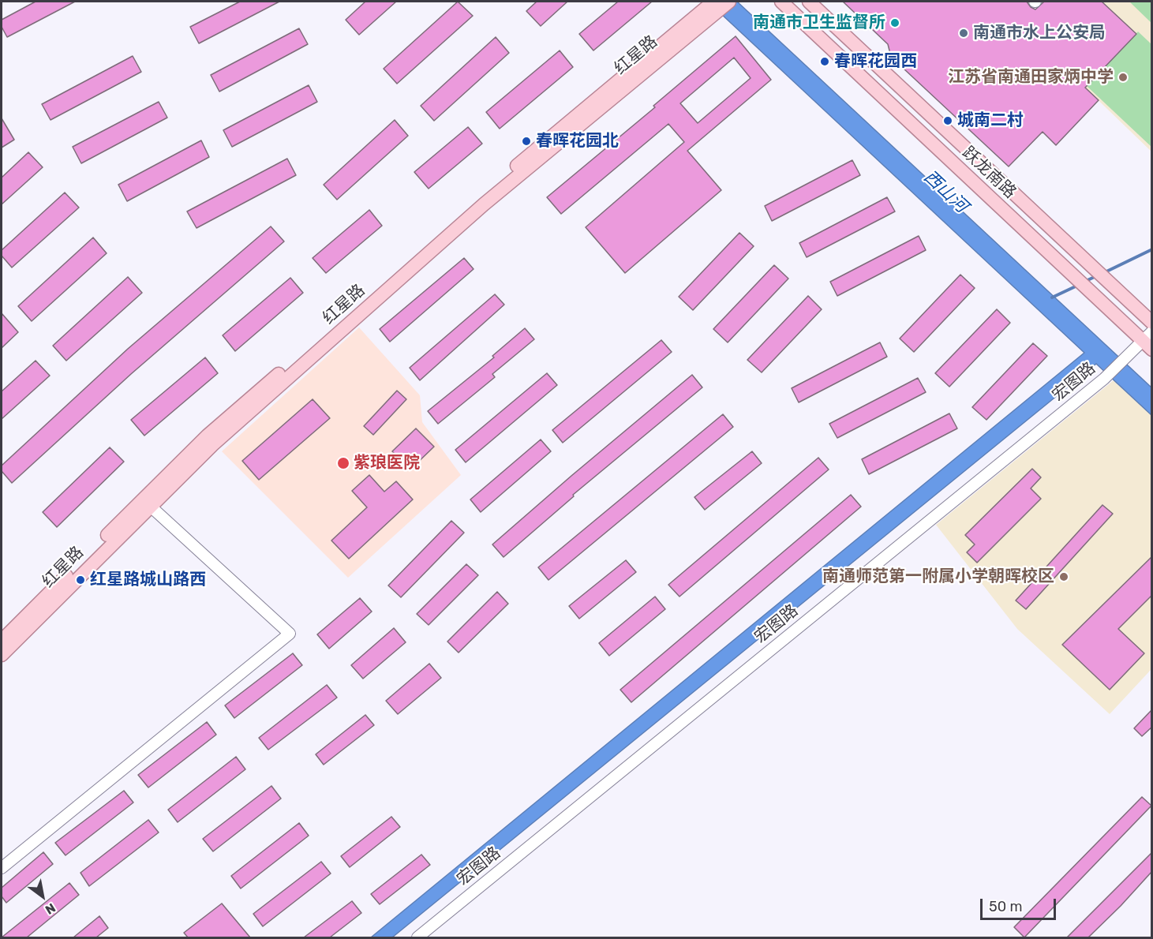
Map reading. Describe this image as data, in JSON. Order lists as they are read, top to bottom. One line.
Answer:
{"streets":{"main road":["红星路","跃龙南路"],"street":["宏图路"]},"crossings":[["跃龙南路","宏图路"]],"water":["西山河"],"places":["南通市卫生监督所","南通市水上公安局","春晖花园西","江苏省南通田家炳中学","城南二村","春晖花园北","紫琅医院","南通师范第一附属小学朝晖校区","红星路城山路西"],"scale_bar":"50 m","north":"bottom right"}
